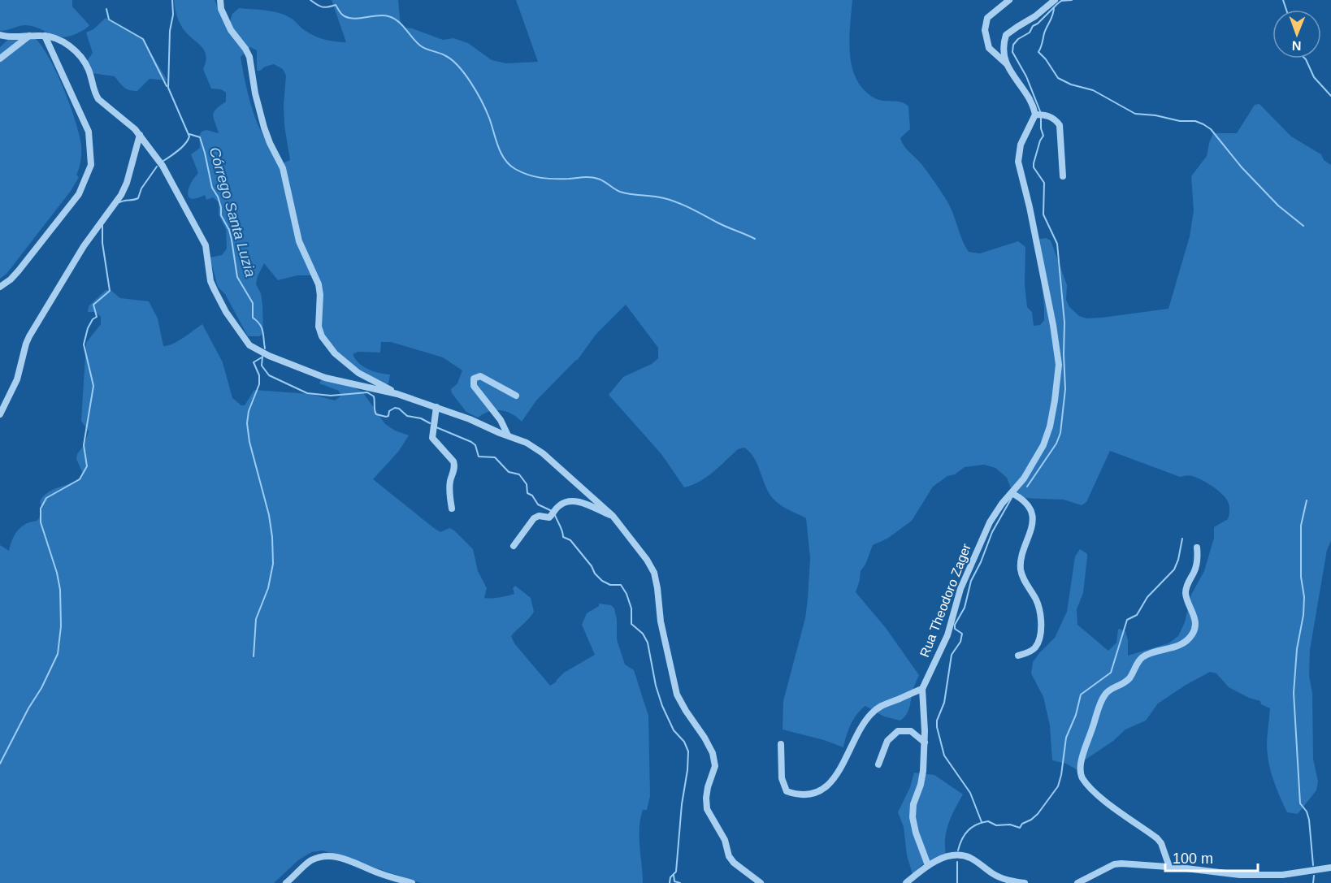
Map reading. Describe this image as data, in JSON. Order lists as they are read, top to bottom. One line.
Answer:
{"streets":{"street":["Rua Theodoro Zager"]},"water":["Córrego Santa Luzia"],"scale_bar":"100 m","north":"bottom"}
